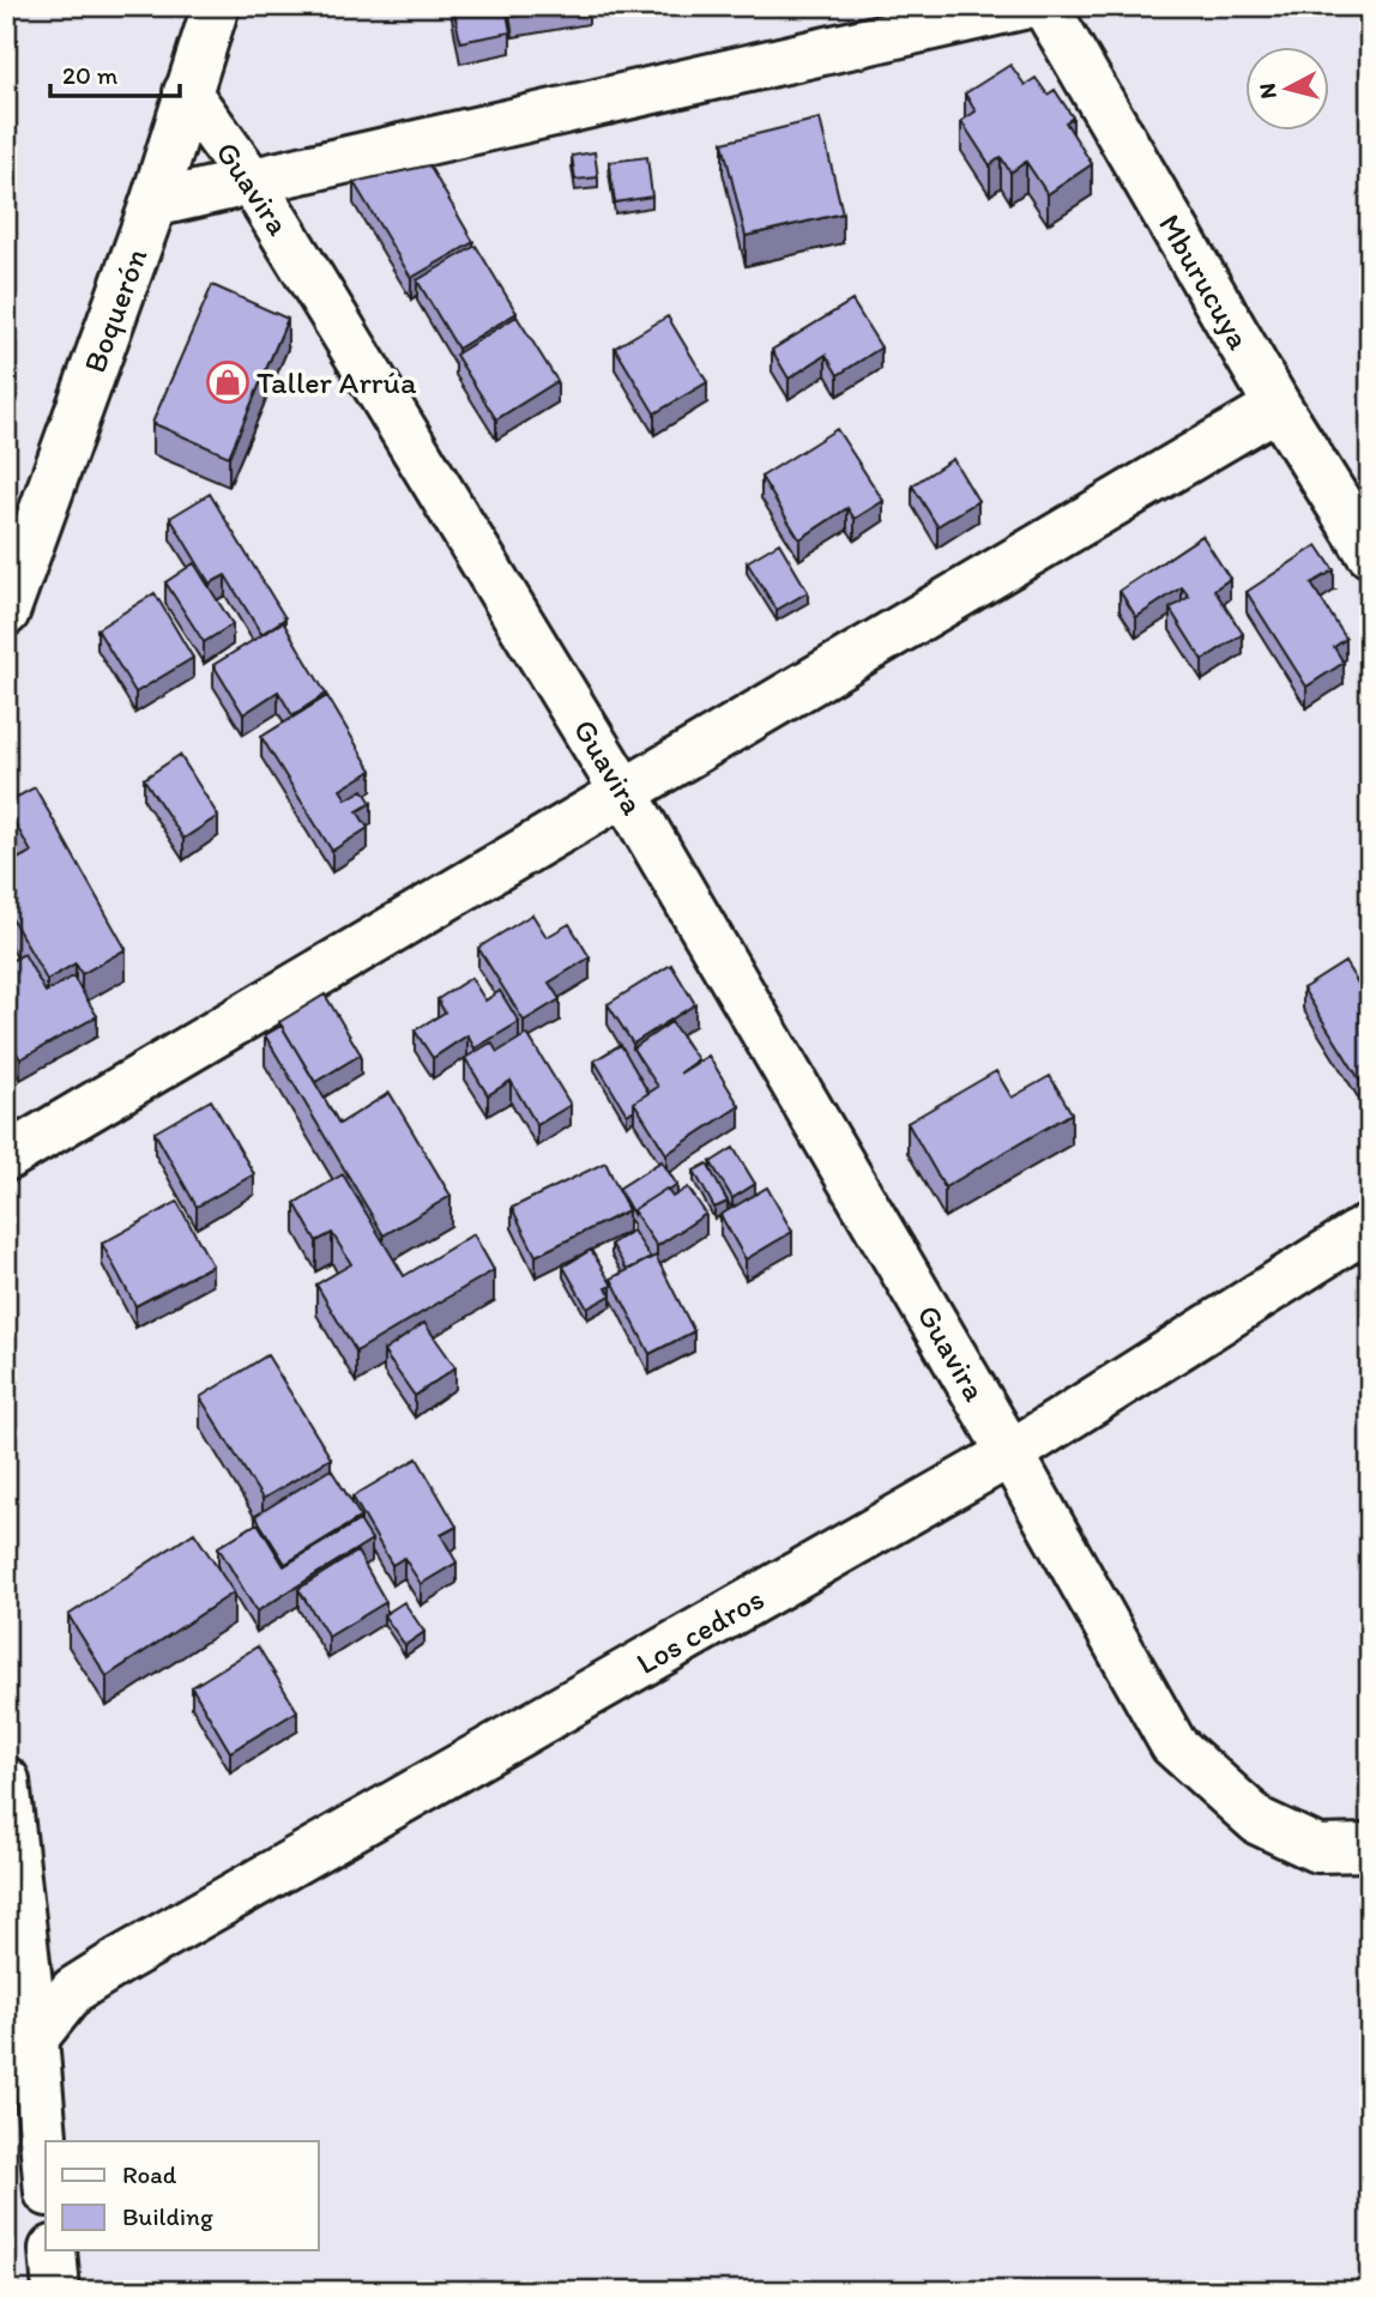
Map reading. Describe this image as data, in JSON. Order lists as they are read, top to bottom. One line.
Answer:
{"streets":{"street":["Guavira","Mburucuya","Boquerón","Los cedros"]},"crossings":[["Guavira","Boquerón"],["Guavira","Los cedros"]],"places":{"shop":["Taller Arrúa"]},"legend":["Road","Building"],"scale_bar":"20 m","north":"left"}
